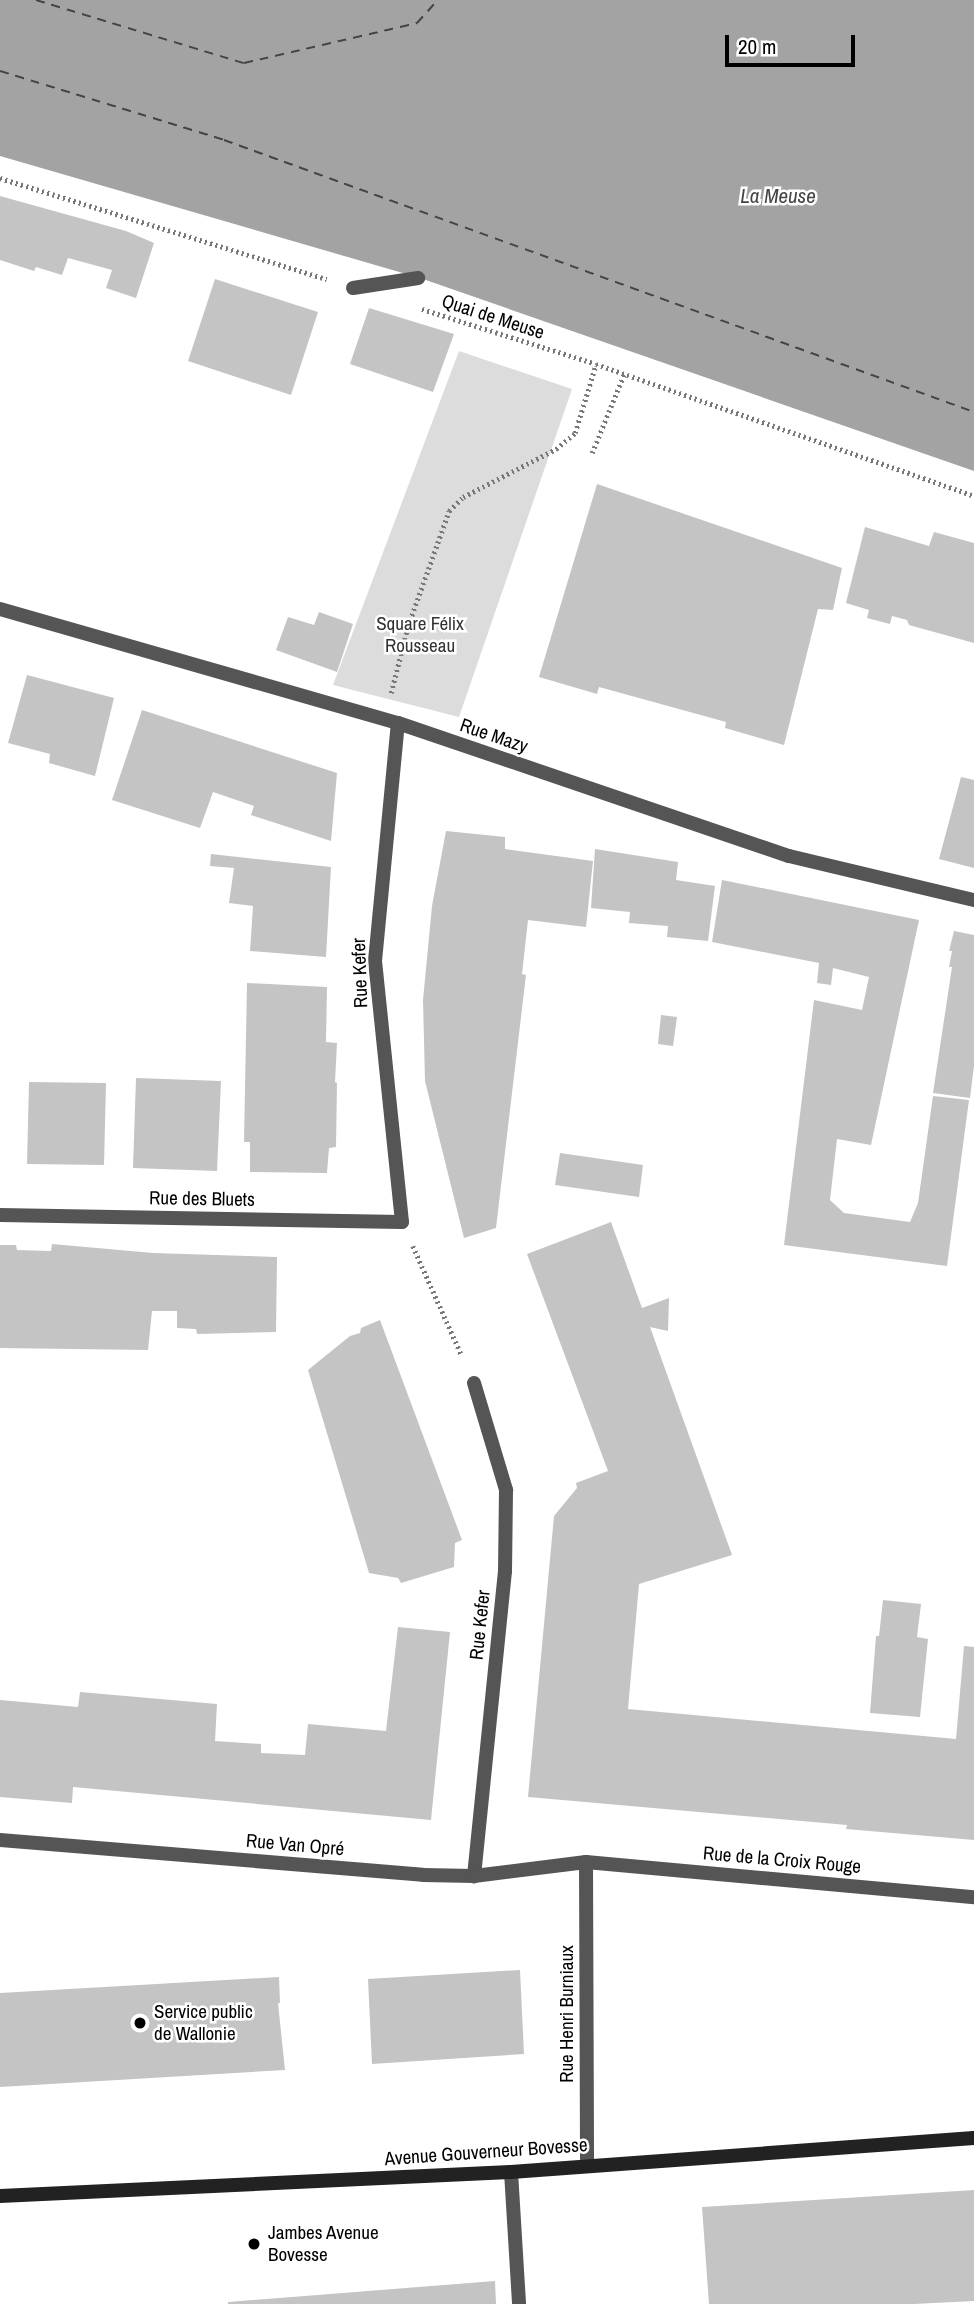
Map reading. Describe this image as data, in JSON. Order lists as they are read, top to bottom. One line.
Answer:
{"streets":{"main road":["Avenue Gouverneur Bovesse"],"street":["Rue Mazy","Rue Kefer","Rue des Bluets","Rue Van Opré","Rue de la Croix Rouge","Rue Henri Burniaux"],"path":["Quai de Meuse"]},"crossings":[["Rue Mazy","Rue Kefer"],["Rue Kefer","Rue des Bluets"],["Rue Kefer","Rue Van Opré"],["Rue Van Opré","Rue de la Croix Rouge"],["Rue Van Opré","Rue Henri Burniaux"],["Rue de la Croix Rouge","Rue Henri Burniaux"],["Rue Henri Burniaux","Avenue Gouverneur Bovesse"]],"water":["La Meuse"],"parks":["Square Félix Rousseau"],"places":["Service public de Wallonie","Jambes Avenue Bovesse"],"scale_bar":"20 m"}
